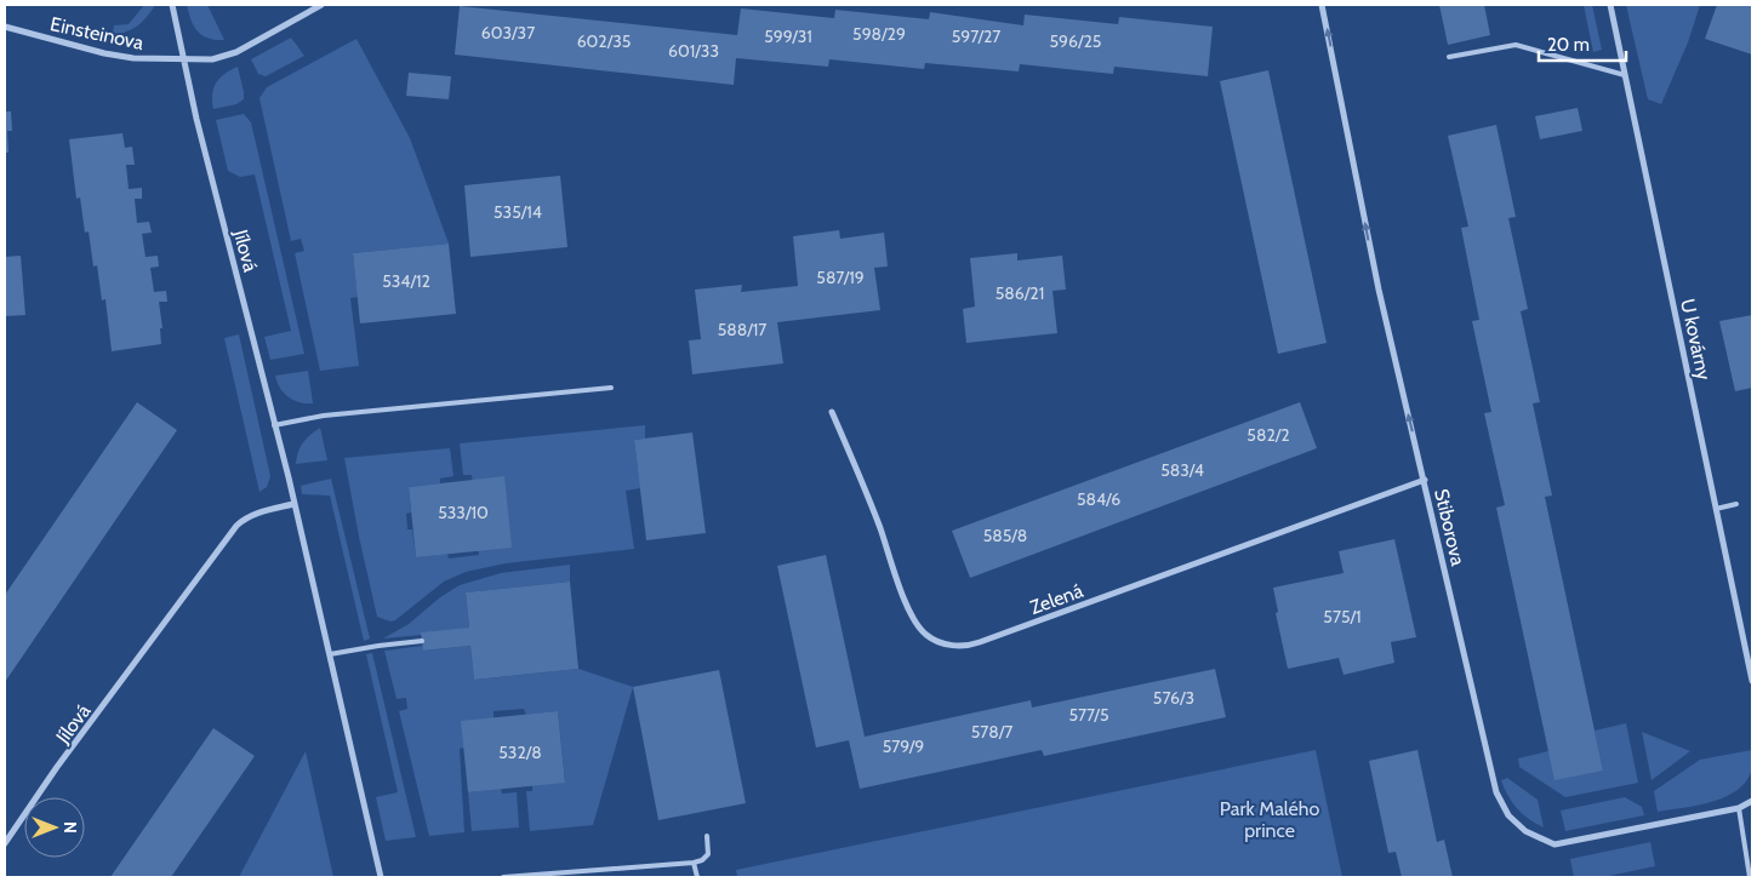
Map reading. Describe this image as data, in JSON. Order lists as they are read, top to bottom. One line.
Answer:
{"streets":{"street":["Einsteinova","Jílová","U kovárny","Stiborova","Zelená"]},"crossings":[["Einsteinova","Jílová"],["Stiborova","Zelená"]],"one_way":["Stiborova"],"parks":["Park Malého prince"],"house_numbers":["603/37","598/29","599/31","597/27","602/35","596/25","601/33","535/14","587/19","534/12","586/21","588/17","582/2","583/4","584/6","533/10","585/8","575/1","576/3","577/5","578/7","579/9","532/8"],"scale_bar":"20 m","north":"right"}
